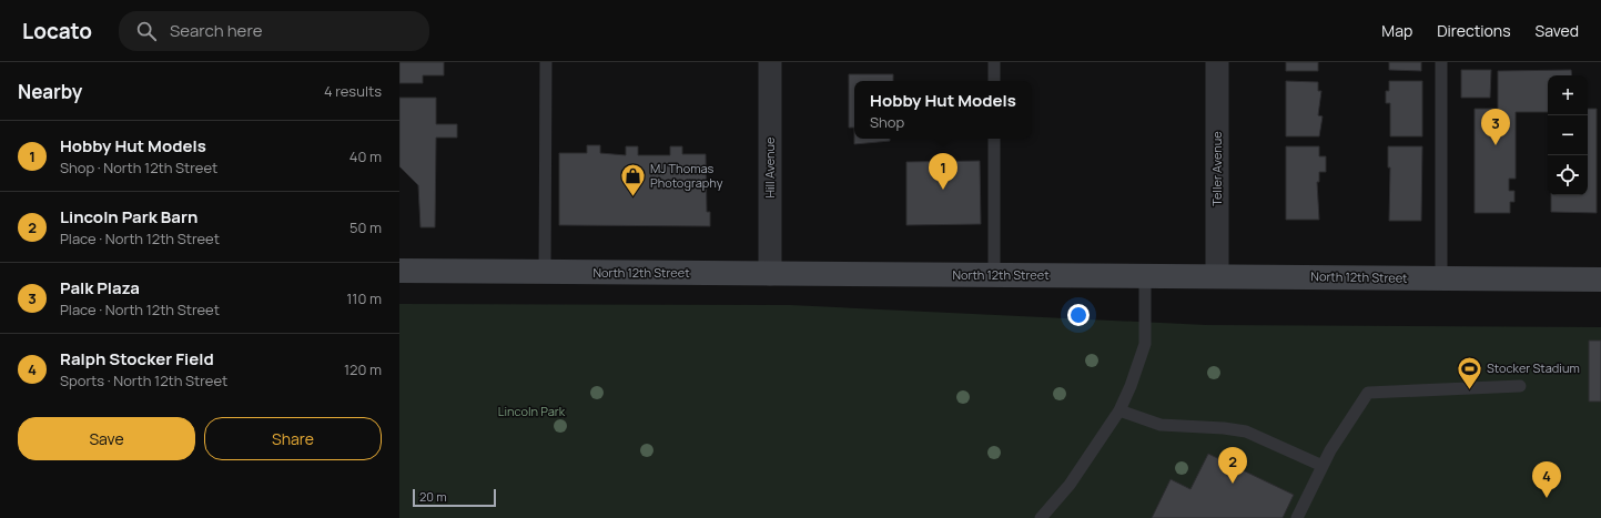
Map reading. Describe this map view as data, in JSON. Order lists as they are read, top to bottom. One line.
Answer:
{"streets":{"main road":["North 12th Street"],"street":["Hill Avenue","Teller Avenue"]},"crossings":[["Hill Avenue","North 12th Street"],["Teller Avenue","North 12th Street"]],"parks":["Lincoln Park"],"places":{"shop":["MJ Thomas Photography"],"sports":["Stocker Stadium"]},"scale_bar":"20 m","page":{"header":"Locato","search":"Search here","nav":["Map","Directions","Saved"],"heading":["Nearby","4 results"],"map_buttons":["+","−"],"popup":["Hobby Hut Models","Shop"],"pins":["3","1","2","4"],"list":[{"mark":"1","name":"Hobby Hut Models","note":"Shop · North 12th Street","value":"40 m"},{"mark":"2","name":"Lincoln Park Barn","note":"Place · North 12th Street","value":"50 m"},{"mark":"3","name":"Palk Plaza","note":"Place · North 12th Street","value":"110 m"},{"mark":"4","name":"Ralph Stocker Field","note":"Sports · North 12th Street","value":"120 m"}],"buttons":["Save","Share"],"scale":"20 m"}}
